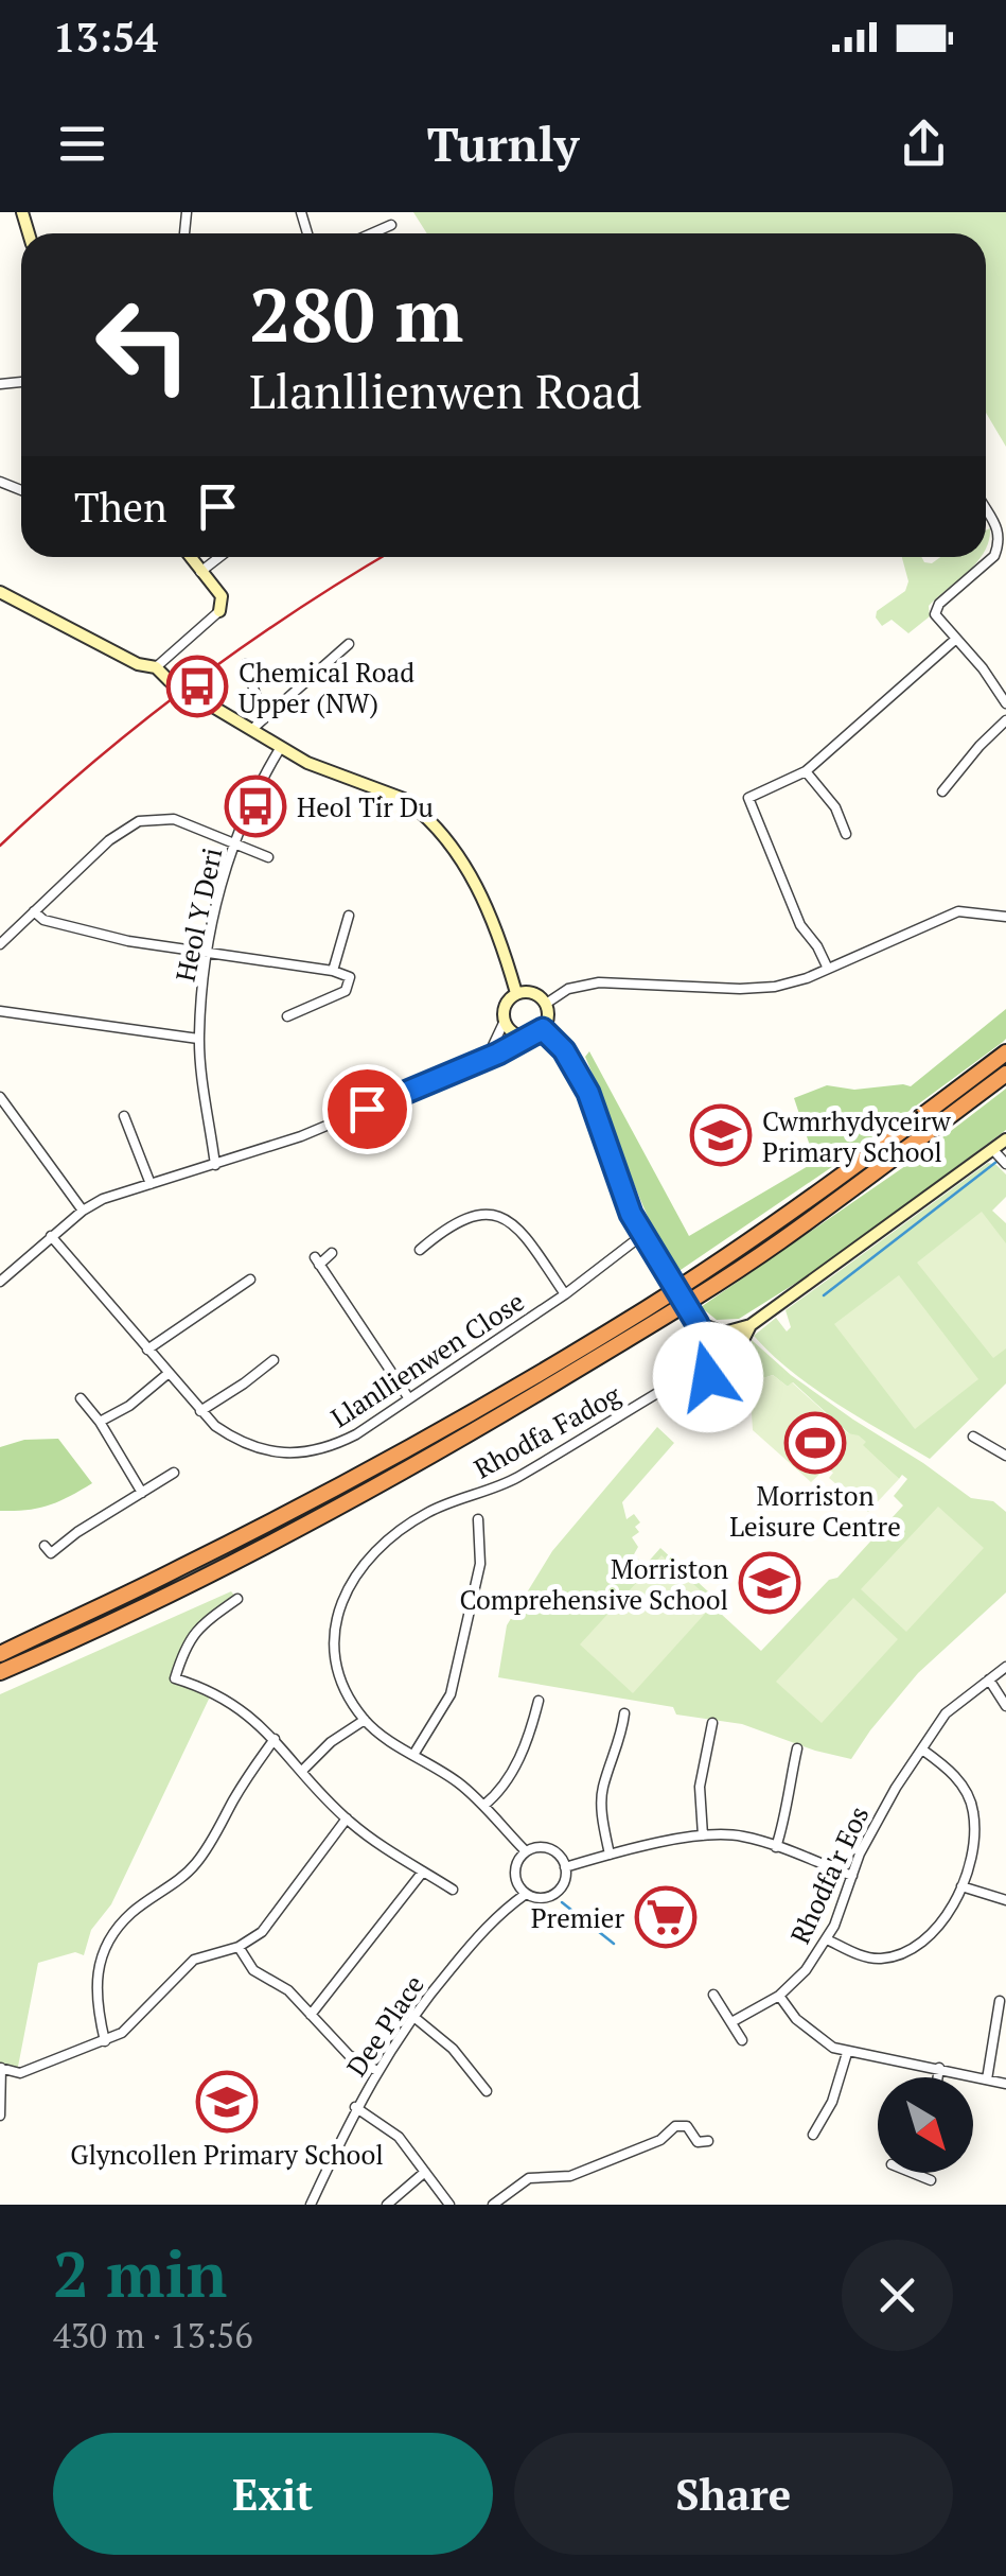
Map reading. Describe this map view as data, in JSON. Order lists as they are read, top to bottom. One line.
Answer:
{"streets":{"street":["Heol Y Deri","Llanllienwen Close","Rhodfa Fadog","Rhodfa'r Eos","Dee Place"]},"crossings":[["Rhodfa Fadog","Dee Place"]],"places":{"bus stop":["Chemical Road Upper (NW)","Heol Tir Du"],"school or university":["Cwmrhydyceirw Primary School","Morriston Comprehensive School","Glyncollen Primary School"],"sports":["Morriston Leisure Centre"],"supermarket":["Premier"]},"north":"bottom right","page":{"status":"13:54","header":"Turnly","turn":["280 m","Llanllienwen Road"],"then":"Then","heading":["2 min","430 m · 13:56"],"buttons":["Exit","Share"]}}
